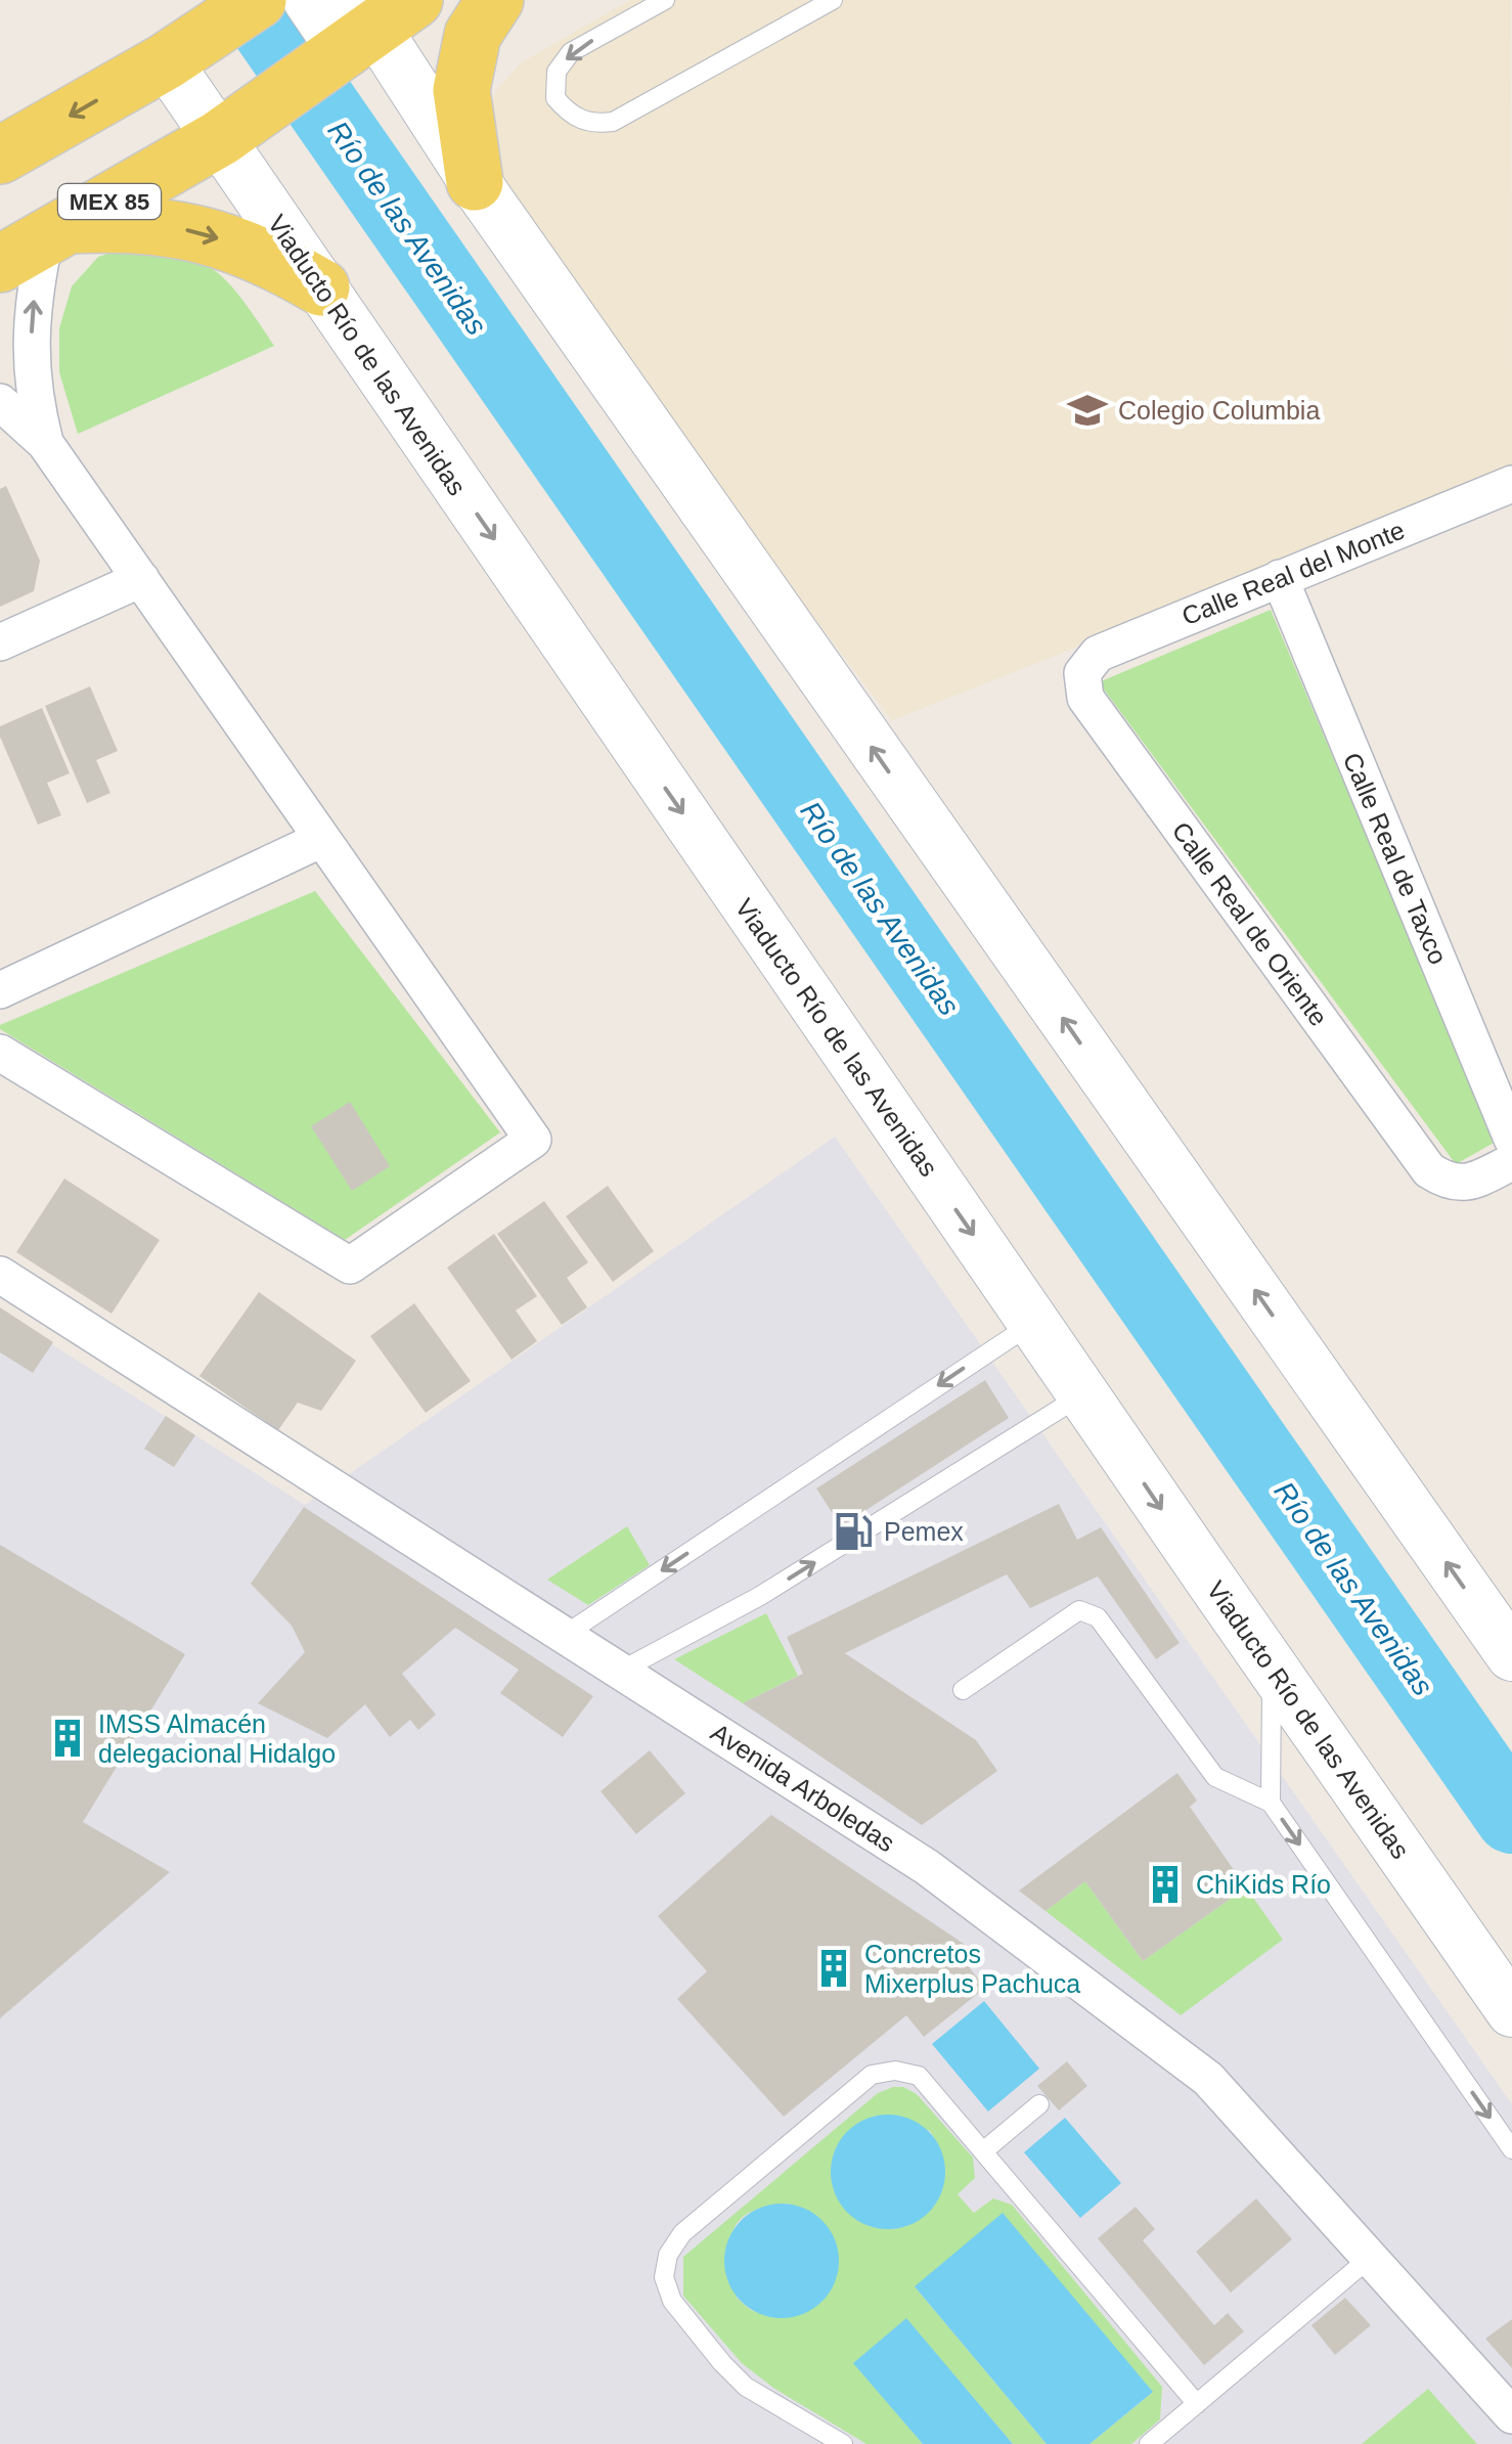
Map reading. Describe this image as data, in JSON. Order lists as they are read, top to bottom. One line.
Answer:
{"streets":{"main road":["MEX 85","Viaducto Río de las Avenidas"],"street":["Calle Real del Monte","Calle Real de Taxco","Calle Real de Oriente","Avenida Arboledas"]},"crossings":[["MEX 85","Viaducto Río de las Avenidas"],["Calle Real del Monte","Calle Real de Taxco"],["Calle Real del Monte","Calle Real de Oriente"]],"water":["Río de las Avenidas"],"places":{"school or university":["Colegio Columbia"],"fuel station":["Pemex"],"building":["IMSS Almacén delegacional Hidalgo","ChiKids Río","Concretos Mixerplus Pachuca"]}}
